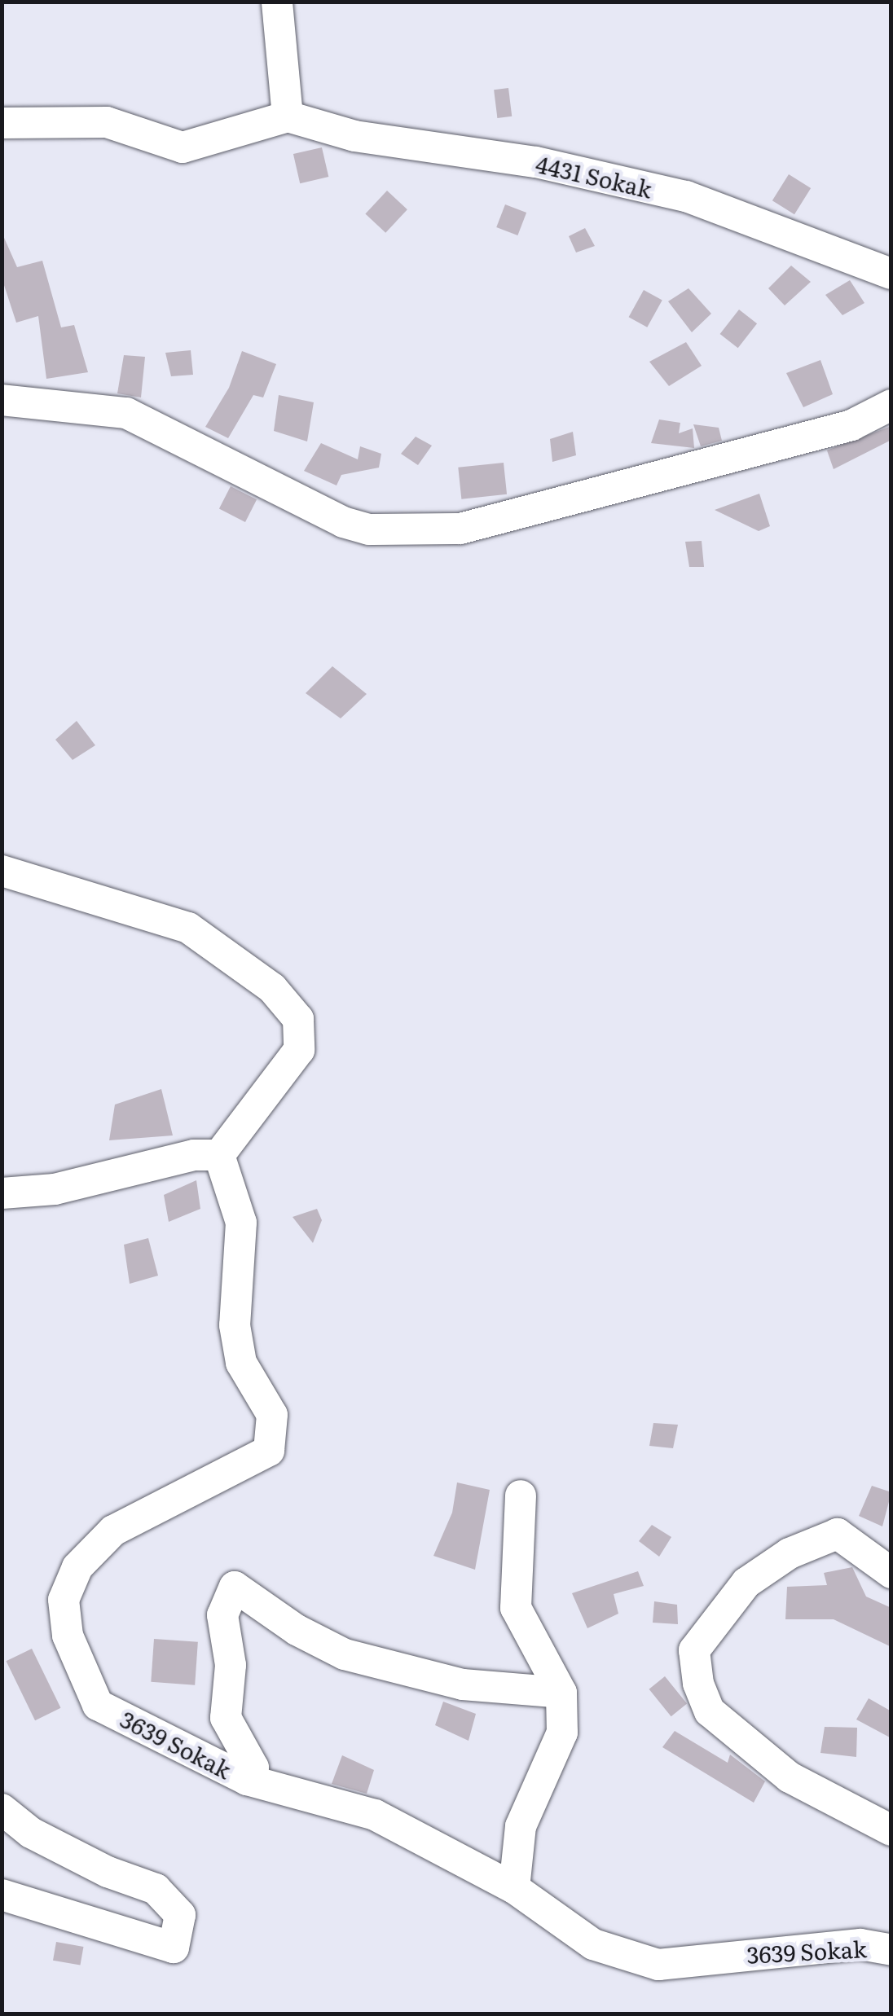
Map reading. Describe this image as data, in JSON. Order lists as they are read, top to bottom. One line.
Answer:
{"streets":{"street":["4431 Sokak","3639 Sokak"]}}
